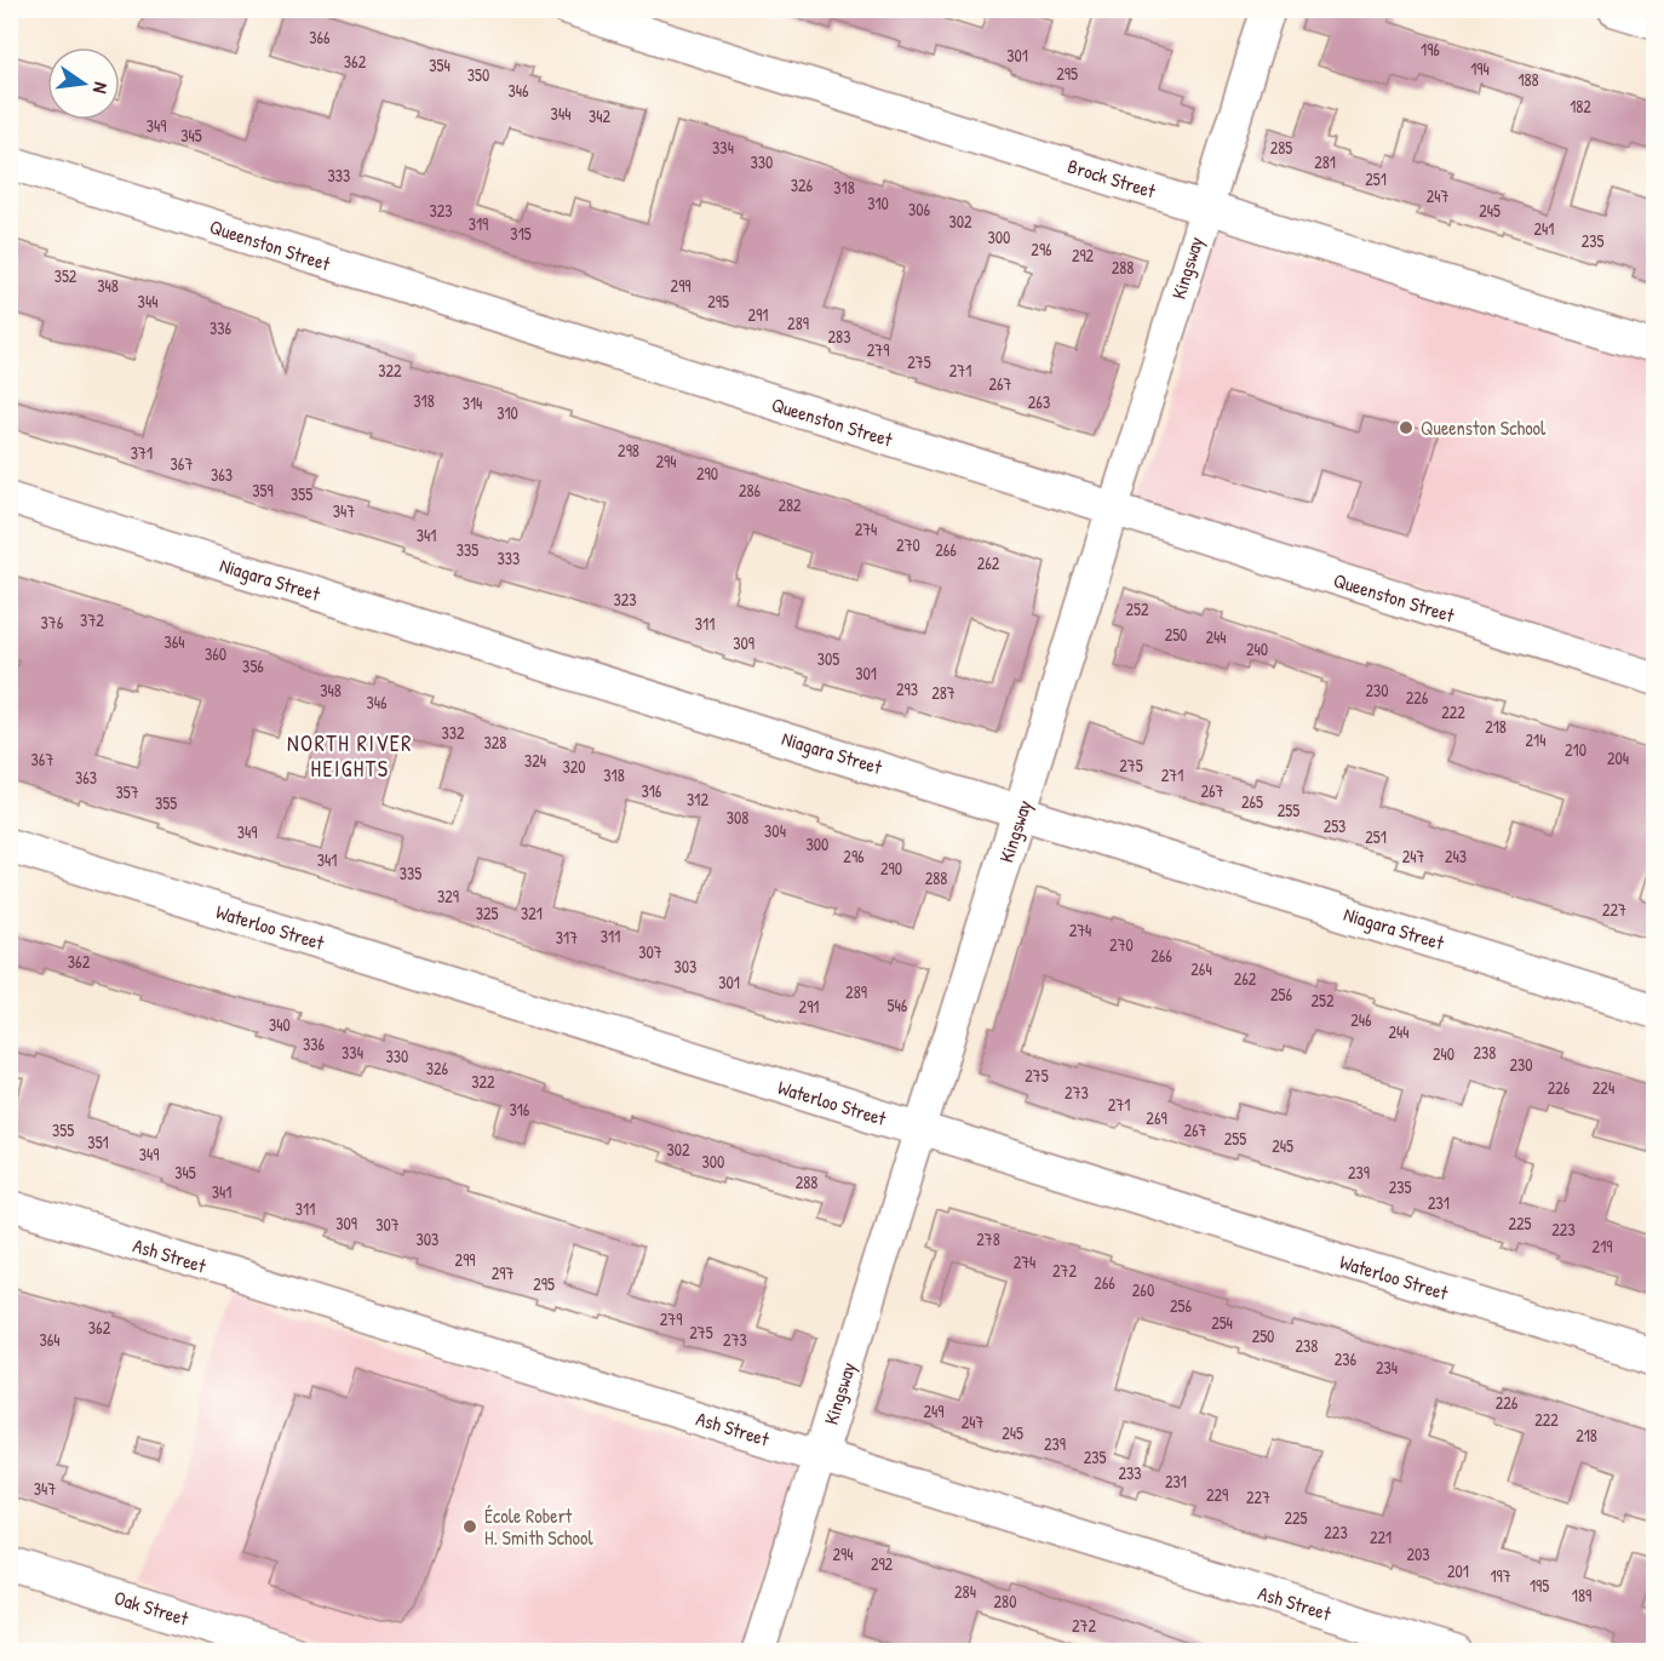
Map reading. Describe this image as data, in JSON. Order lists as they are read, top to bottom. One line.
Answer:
{"streets":{"street":["Brock Street","Queenston Street","Kingsway","Niagara Street","Waterloo Street","Ash Street","Oak Street"]},"crossings":[["Brock Street","Kingsway"],["Queenston Street","Kingsway"],["Kingsway","Niagara Street"],["Kingsway","Waterloo Street"],["Kingsway","Ash Street"]],"districts":["NORTH RIVER HEIGHTS"],"places":["Queenston School","École Robert H. Smith School"],"house_numbers":["366","196","301","362","354","194","295","350","188","346","182","344","342","349","345","334","285","330","281","333","251","326","318","247","310","306","323","245","302","319","241","315","300","235","296","292","288","352","348","299","344","295","291","289","336","283","279","275","322","271","267","318","263","314","310","298","371","294","367","290","363","359","286","355","282","347","274","341","270","335","266","333","262","323","252","372","376","311","250","244","364","309","240","360","305","356","301","293","348","230","287","226","346","222","218","332","214","328","210","204","367","324","275","320","318","271","363","316","267","357","312","265","355","255","308","253","304","349","251","300","296","247","243","341","290","335","288","329","227","325","321","274","311","317","270","307","266","362","303","264","262","301","289","256","252","546","291","246","340","244","336","334","238","240","330","230","326","275","322","226","224","273","271","316","269","355","267","255","351","245","302","349","300","345","239","288","235","341","231","311","309","225","307","223","303","278","219","299","274","272","297","266","295","260","256","279","254","362","275","250","364","273","238","236","234","226","249","222","247","245","218","239","235","233","231","347","229","227","225","223","221","294","203","292","201","197","195","284","189","280","272"],"north":"right"}
